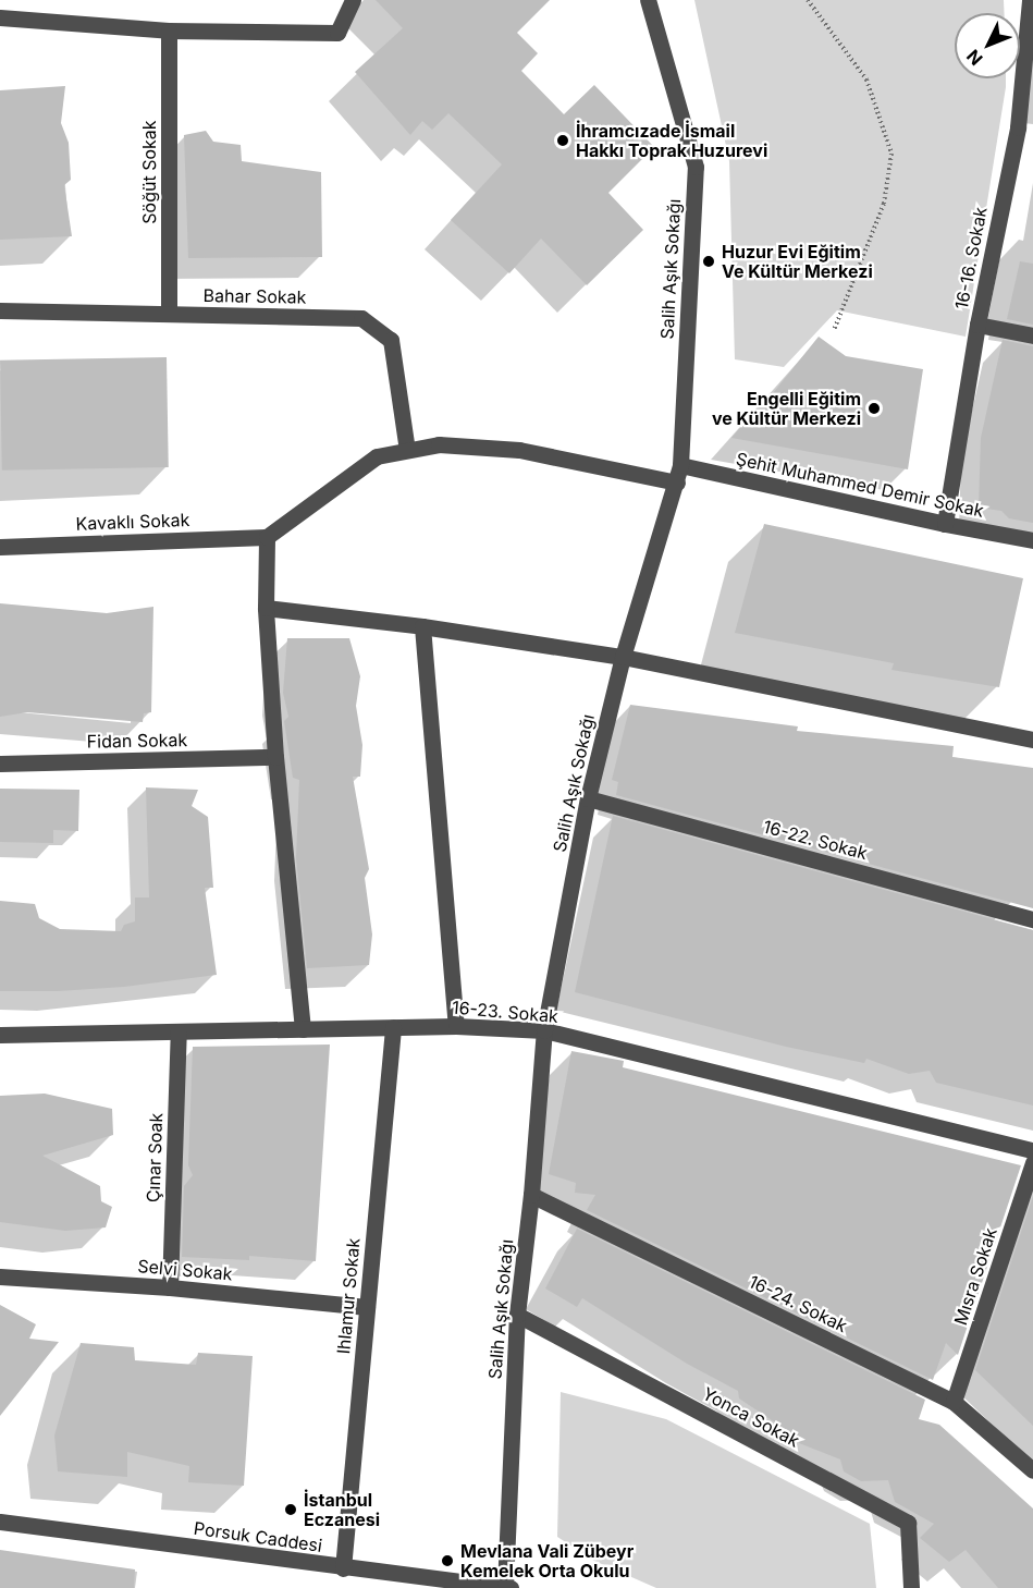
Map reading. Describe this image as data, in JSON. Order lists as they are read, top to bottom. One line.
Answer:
{"streets":{"street":["Söğüt Sokak","16-16. Sokak","Salih Aşık Sokağı","Bahar Sokak","Şehit Muhammed Demir Sokak","Kavaklı Sokak","Fidan Sokak","16-22. Sokak","16-23. Sokak","Çınar Soak","Selvi Sokak","Mısra Sokak","Ihlamur Sokak","16-24. Sokak","Yonca Sokak","Porsuk Caddesi"]},"crossings":[["Söğüt Sokak","Bahar Sokak"],["16-16. Sokak","Şehit Muhammed Demir Sokak"],["Salih Aşık Sokağı","Şehit Muhammed Demir Sokak"],["Salih Aşık Sokağı","16-22. Sokak"],["Salih Aşık Sokağı","16-23. Sokak"],["Salih Aşık Sokağı","16-24. Sokak"],["Salih Aşık Sokağı","Yonca Sokak"],["Salih Aşık Sokağı","Porsuk Caddesi"],["16-23. Sokak","Çınar Soak"],["16-23. Sokak","Ihlamur Sokak"],["Çınar Soak","Selvi Sokak"],["Selvi Sokak","Ihlamur Sokak"],["Mısra Sokak","16-24. Sokak"],["Ihlamur Sokak","Porsuk Caddesi"]],"places":["İhramcızade İsmail Hakkı Toprak Huzurevi","Huzur Evi Eğitim Ve Kültür Merkezi","Engelli Eğitim ve Kültür Merkezi","İstanbul Eczanesi","Mevlana Vali Zübeyr Kemelek Orta Okulu"],"north":"bottom left"}
